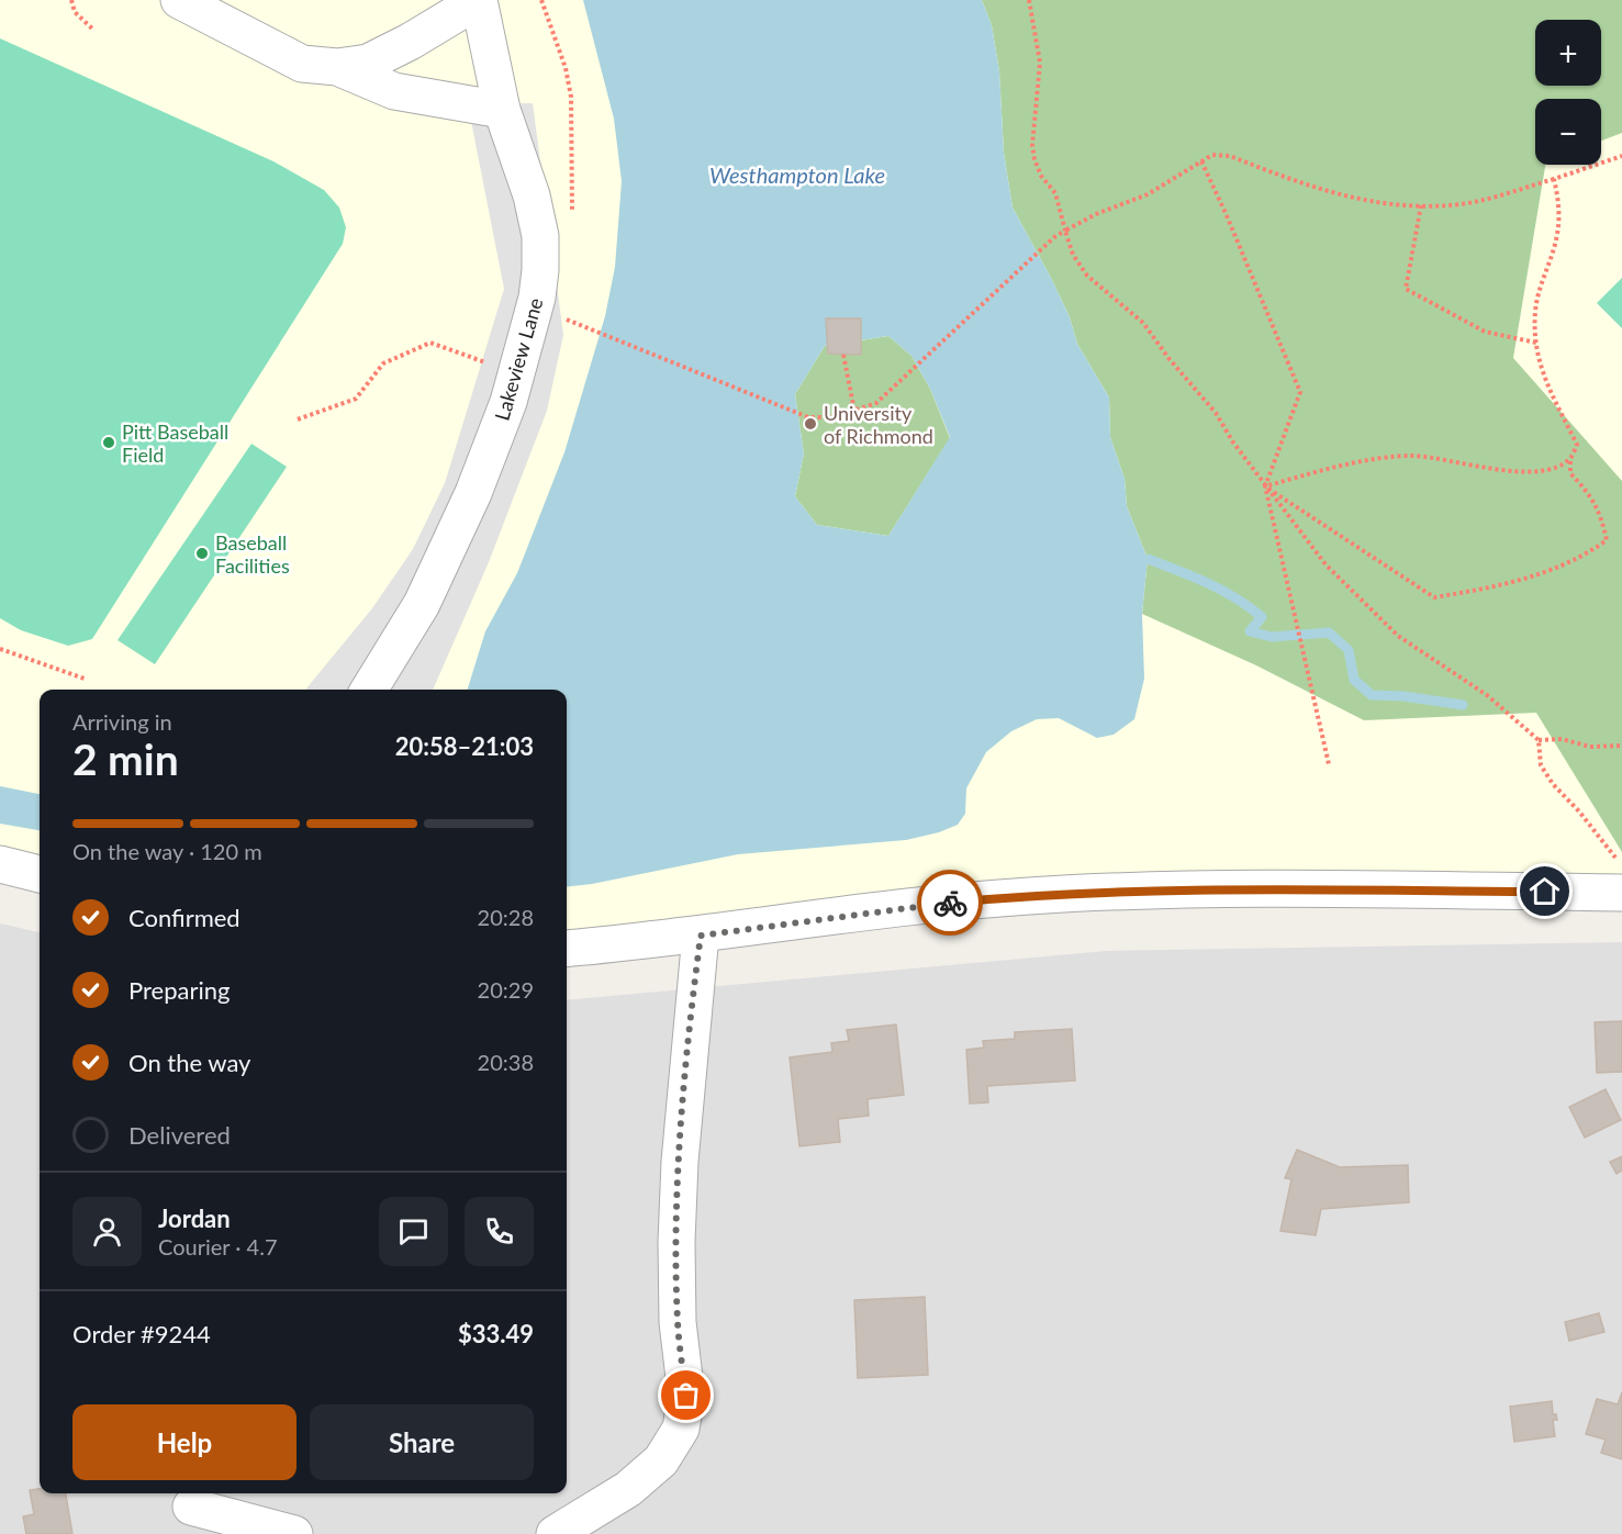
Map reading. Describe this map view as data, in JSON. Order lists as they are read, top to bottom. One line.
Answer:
{"streets":{"street":["Lakeview Lane"]},"water":["Westhampton Lake"],"places":["University of Richmond","Pitt Baseball Field","Baseball Facilities"],"page":{"map_buttons":["+","−"],"heading":["2 min","Arriving in","20:58–21:03"],"panel":["Jordan","Courier · 4.7","Order #9244","$33.49"],"bar":"On the way · 120 m","list":[["Confirmed","20:28"],["Preparing","20:29"],["On the way","20:38"],"Delivered"],"buttons":["Help","Share"]}}
